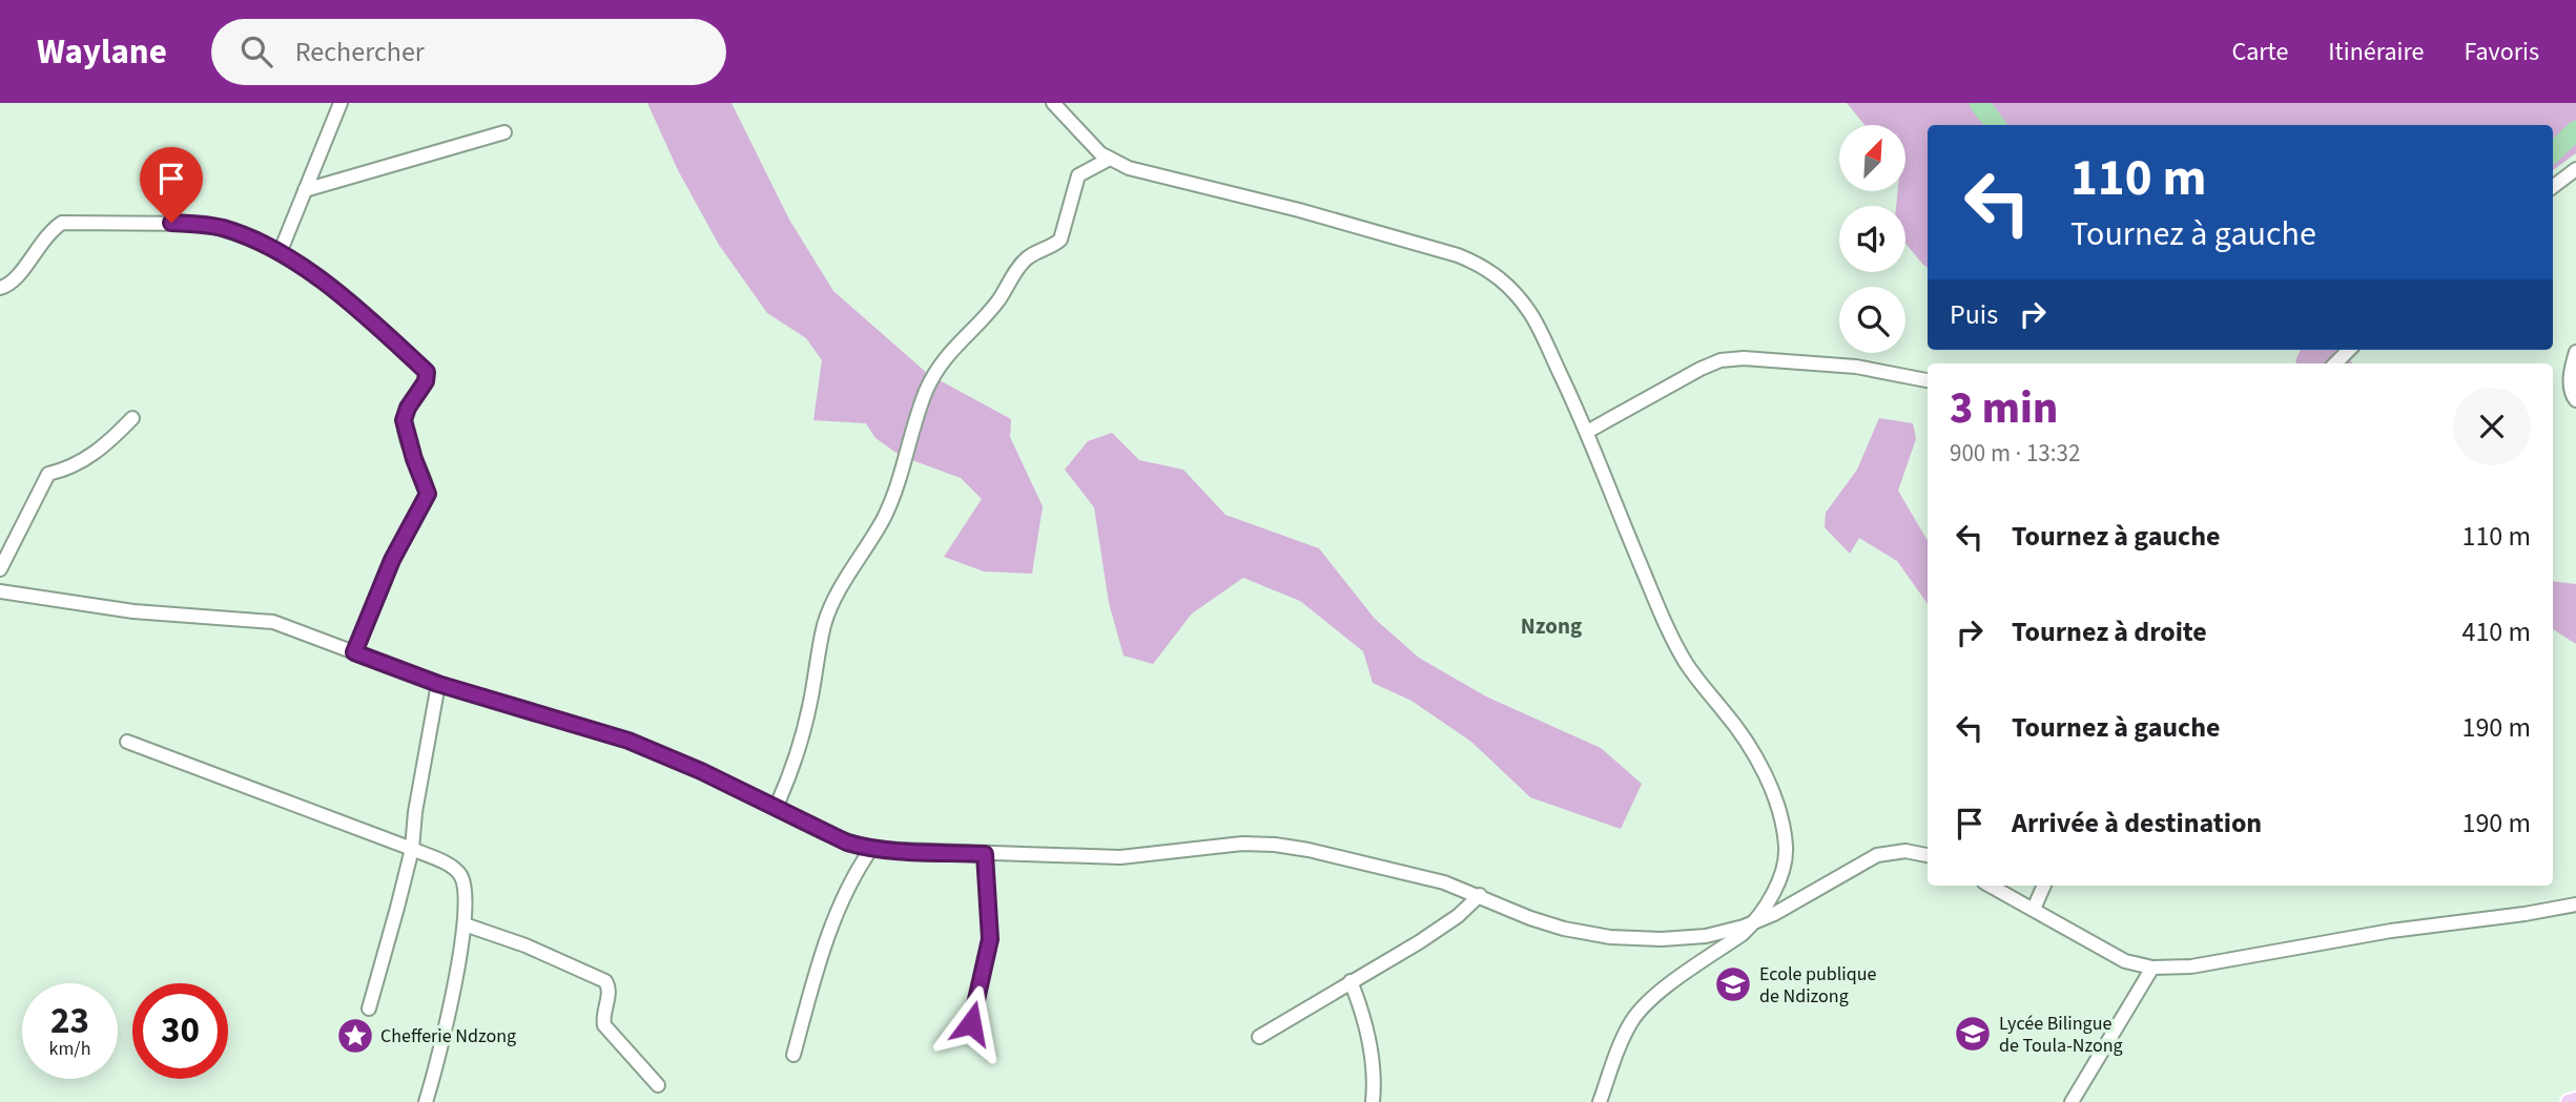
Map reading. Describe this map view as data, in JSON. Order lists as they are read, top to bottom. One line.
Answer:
{"districts":["Nzong"],"places":{"school or university":["Ecole publique de Ndizong","Lycée Bilingue de Toula-Nzong"],"place":["Chefferie Ndzong"]},"north":"top right","page":{"header":"Waylane","search":"Rechercher","nav":["Carte","Itinéraire","Favoris"],"turn":["110 m","Tournez à gauche"],"then":"Puis","heading":["3 min","900 m · 13:32"],"list":[{"name":"Tournez à gauche","value":"110 m"},{"name":"Tournez à droite","value":"410 m"},{"name":"Tournez à gauche","value":"190 m"},{"name":"Arrivée à destination","value":"190 m"}],"speed":"23 km/h","limit":"30"}}
